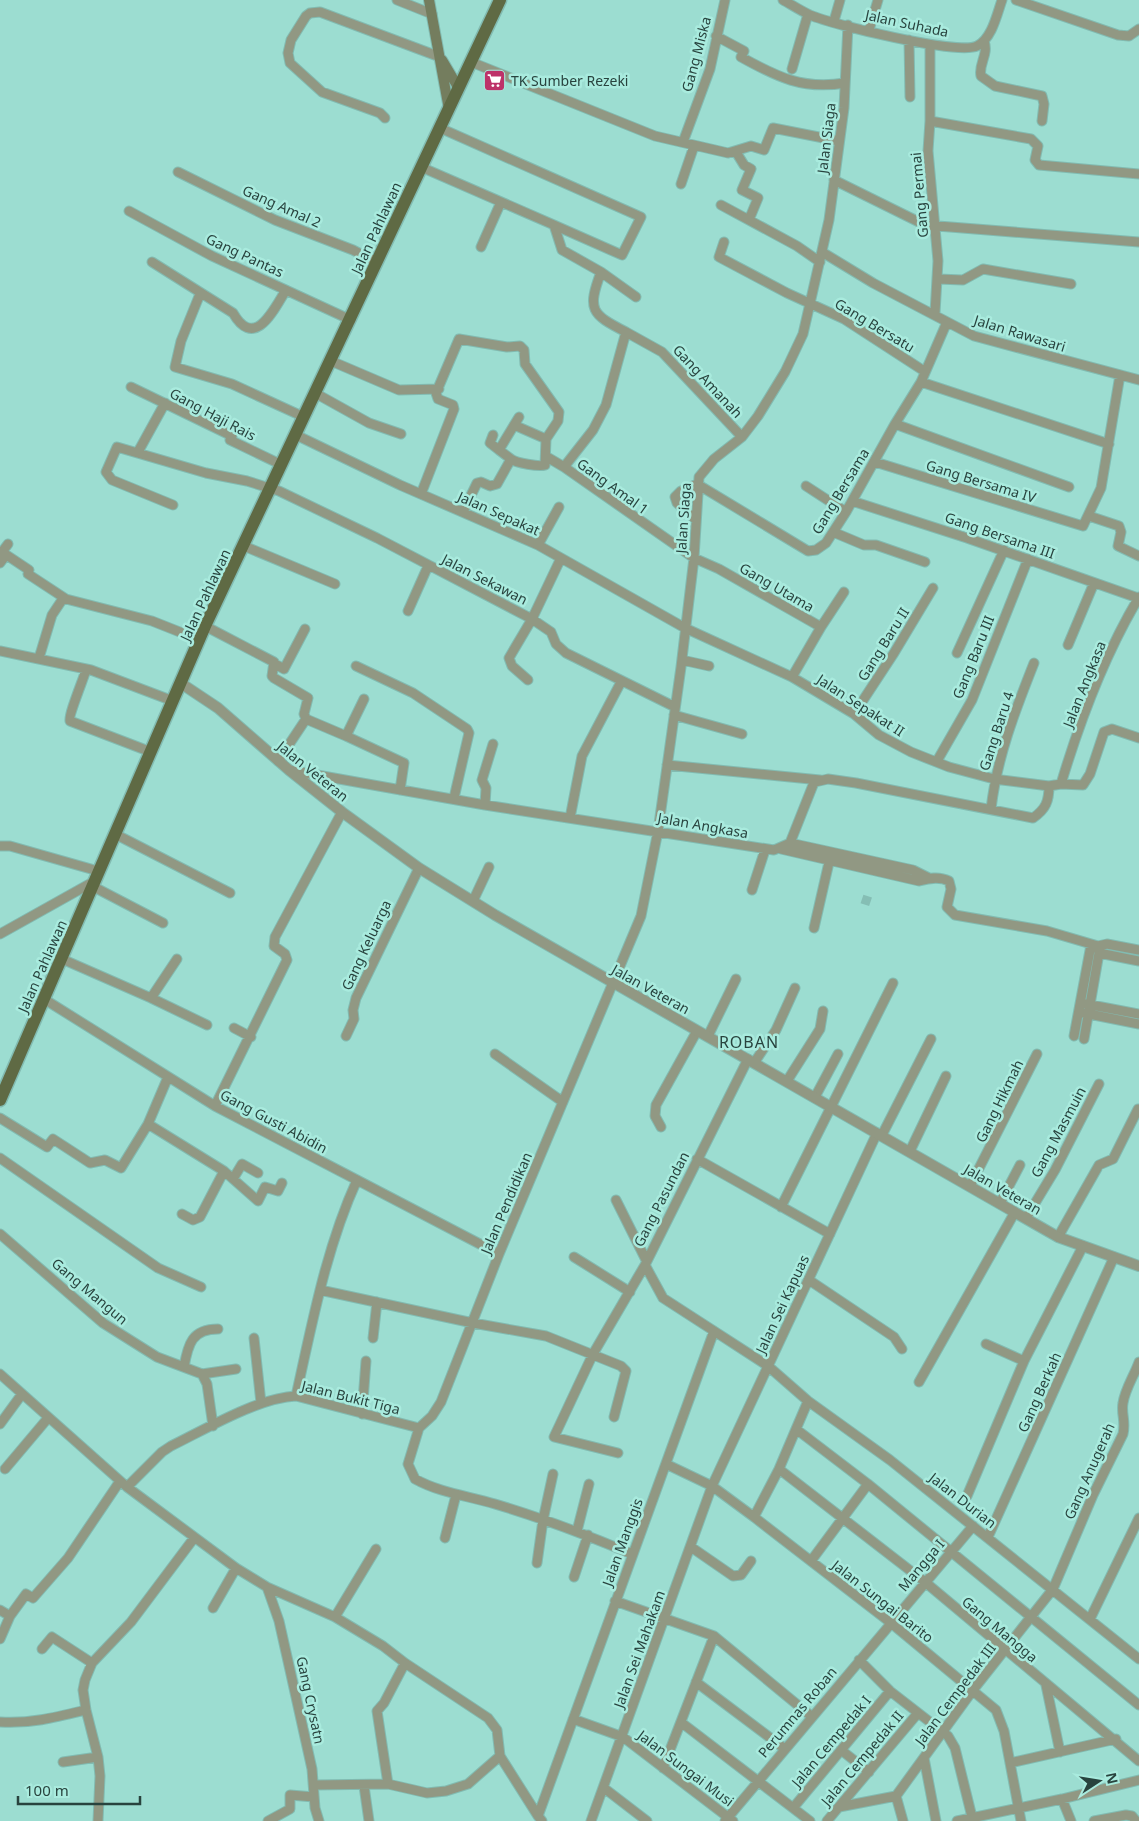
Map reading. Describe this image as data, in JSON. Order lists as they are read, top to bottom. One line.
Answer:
{"streets":{"main road":["Jalan Pahlawan"],"street":["Jalan Suhada","Gang Miska","Jalan Siaga","Gang Permai","Gang Amal 2","Gang Pantas","Gang Bersatu","Jalan Rawasari","Gang Amanah","Gang Haji Rais","Gang Bersama IV","Gang Amal 1","Gang Bersama","Jalan Sepakat","Gang Bersama III","Jalan Sekawan","Gang Utama","Gang Baru II","Gang Baru III","Jalan Angkasa","Jalan Sepakat II","Gang Baru 4","Jalan Veteran","Gang Keluarga","Gang Hikmah","Gang Gusti Abidin","Gang Masmuin","Gang Pasundan","Jalan Pendidikan","Gang Mangun","Jalan Sei Kapuas","Gang Berkah","Jalan Bukit Tiga","Gang Anugerah","Jalan Durian","Jalan Manggis","Mangga I","Jalan Sungai Barito","Gang Mangga","Jalan Sei Mahakam","Jalan Cempedak III","Gang Crysatn","Perumnas Roban","Jalan Cempedak I","Jalan Cempedak II","Jalan Sungai Musi"]},"crossings":[["Jalan Suhada","Jalan Siaga"],["Jalan Suhada","Gang Permai"],["Jalan Siaga","Gang Bersatu"],["Jalan Siaga","Jalan Rawasari"],["Jalan Siaga","Gang Amanah"],["Jalan Siaga","Gang Amal 1"],["Jalan Siaga","Gang Bersama"],["Jalan Siaga","Jalan Sepakat"],["Jalan Siaga","Jalan Sekawan"],["Jalan Siaga","Gang Utama"],["Jalan Siaga","Jalan Angkasa"],["Jalan Siaga","Jalan Sepakat II"],["Jalan Siaga","Jalan Veteran"],["Jalan Siaga","Jalan Pendidikan"],["Gang Permai","Jalan Rawasari"],["Gang Amal 2","Jalan Pahlawan"],["Jalan Pahlawan","Gang Pantas"],["Jalan Pahlawan","Gang Haji Rais"],["Jalan Pahlawan","Jalan Sepakat"],["Jalan Pahlawan","Jalan Sekawan"],["Jalan Pahlawan","Jalan Veteran"],["Jalan Pahlawan","Gang Gusti Abidin"],["Gang Bersatu","Gang Bersama"],["Jalan Rawasari","Gang Bersama"],["Gang Amanah","Gang Amal 1"],["Gang Bersama IV","Gang Bersama"],["Gang Amal 1","Gang Utama"],["Gang Bersama","Gang Bersama III"],["Jalan Sepakat","Jalan Sepakat II"],["Gang Bersama III","Gang Baru III"],["Gang Bersama III","Jalan Angkasa"],["Gang Utama","Jalan Sepakat II"],["Gang Baru II","Jalan Sepakat II"],["Gang Baru III","Jalan Sepakat II"],["Jalan Angkasa","Jalan Sepakat II"],["Jalan Angkasa","Jalan Veteran"],["Jalan Sepakat II","Gang Baru 4"],["Jalan Veteran","Gang Keluarga"],["Jalan Veteran","Gang Hikmah"],["Jalan Veteran","Gang Masmuin"],["Jalan Veteran","Gang Pasundan"],["Jalan Veteran","Jalan Pendidikan"],["Jalan Veteran","Jalan Sei Kapuas"],["Jalan Veteran","Gang Berkah"],["Gang Gusti Abidin","Jalan Pendidikan"],["Gang Pasundan","Jalan Manggis"],["Jalan Pendidikan","Jalan Bukit Tiga"],["Jalan Sei Kapuas","Jalan Durian"],["Jalan Sei Kapuas","Jalan Sungai Barito"],["Jalan Sei Kapuas","Jalan Sei Mahakam"],["Gang Berkah","Jalan Durian"],["Gang Anugerah","Jalan Durian"],["Gang Anugerah","Jalan Cempedak III"],["Jalan Durian","Mangga I"],["Jalan Durian","Jalan Cempedak III"],["Jalan Manggis","Jalan Sungai Barito"],["Jalan Manggis","Jalan Sungai Musi"],["Mangga I","Jalan Sungai Barito"],["Mangga I","Gang Mangga"],["Mangga I","Perumnas Roban"],["Jalan Sungai Barito","Jalan Sei Mahakam"],["Jalan Sungai Barito","Jalan Cempedak III"],["Jalan Sungai Barito","Perumnas Roban"],["Gang Mangga","Jalan Cempedak III"],["Jalan Sei Mahakam","Jalan Sungai Musi"],["Perumnas Roban","Jalan Sungai Musi"]],"districts":["ROBAN"],"places":{"supermarket":["TK Sumber Rezeki"]},"scale_bar":"100 m","north":"right"}
